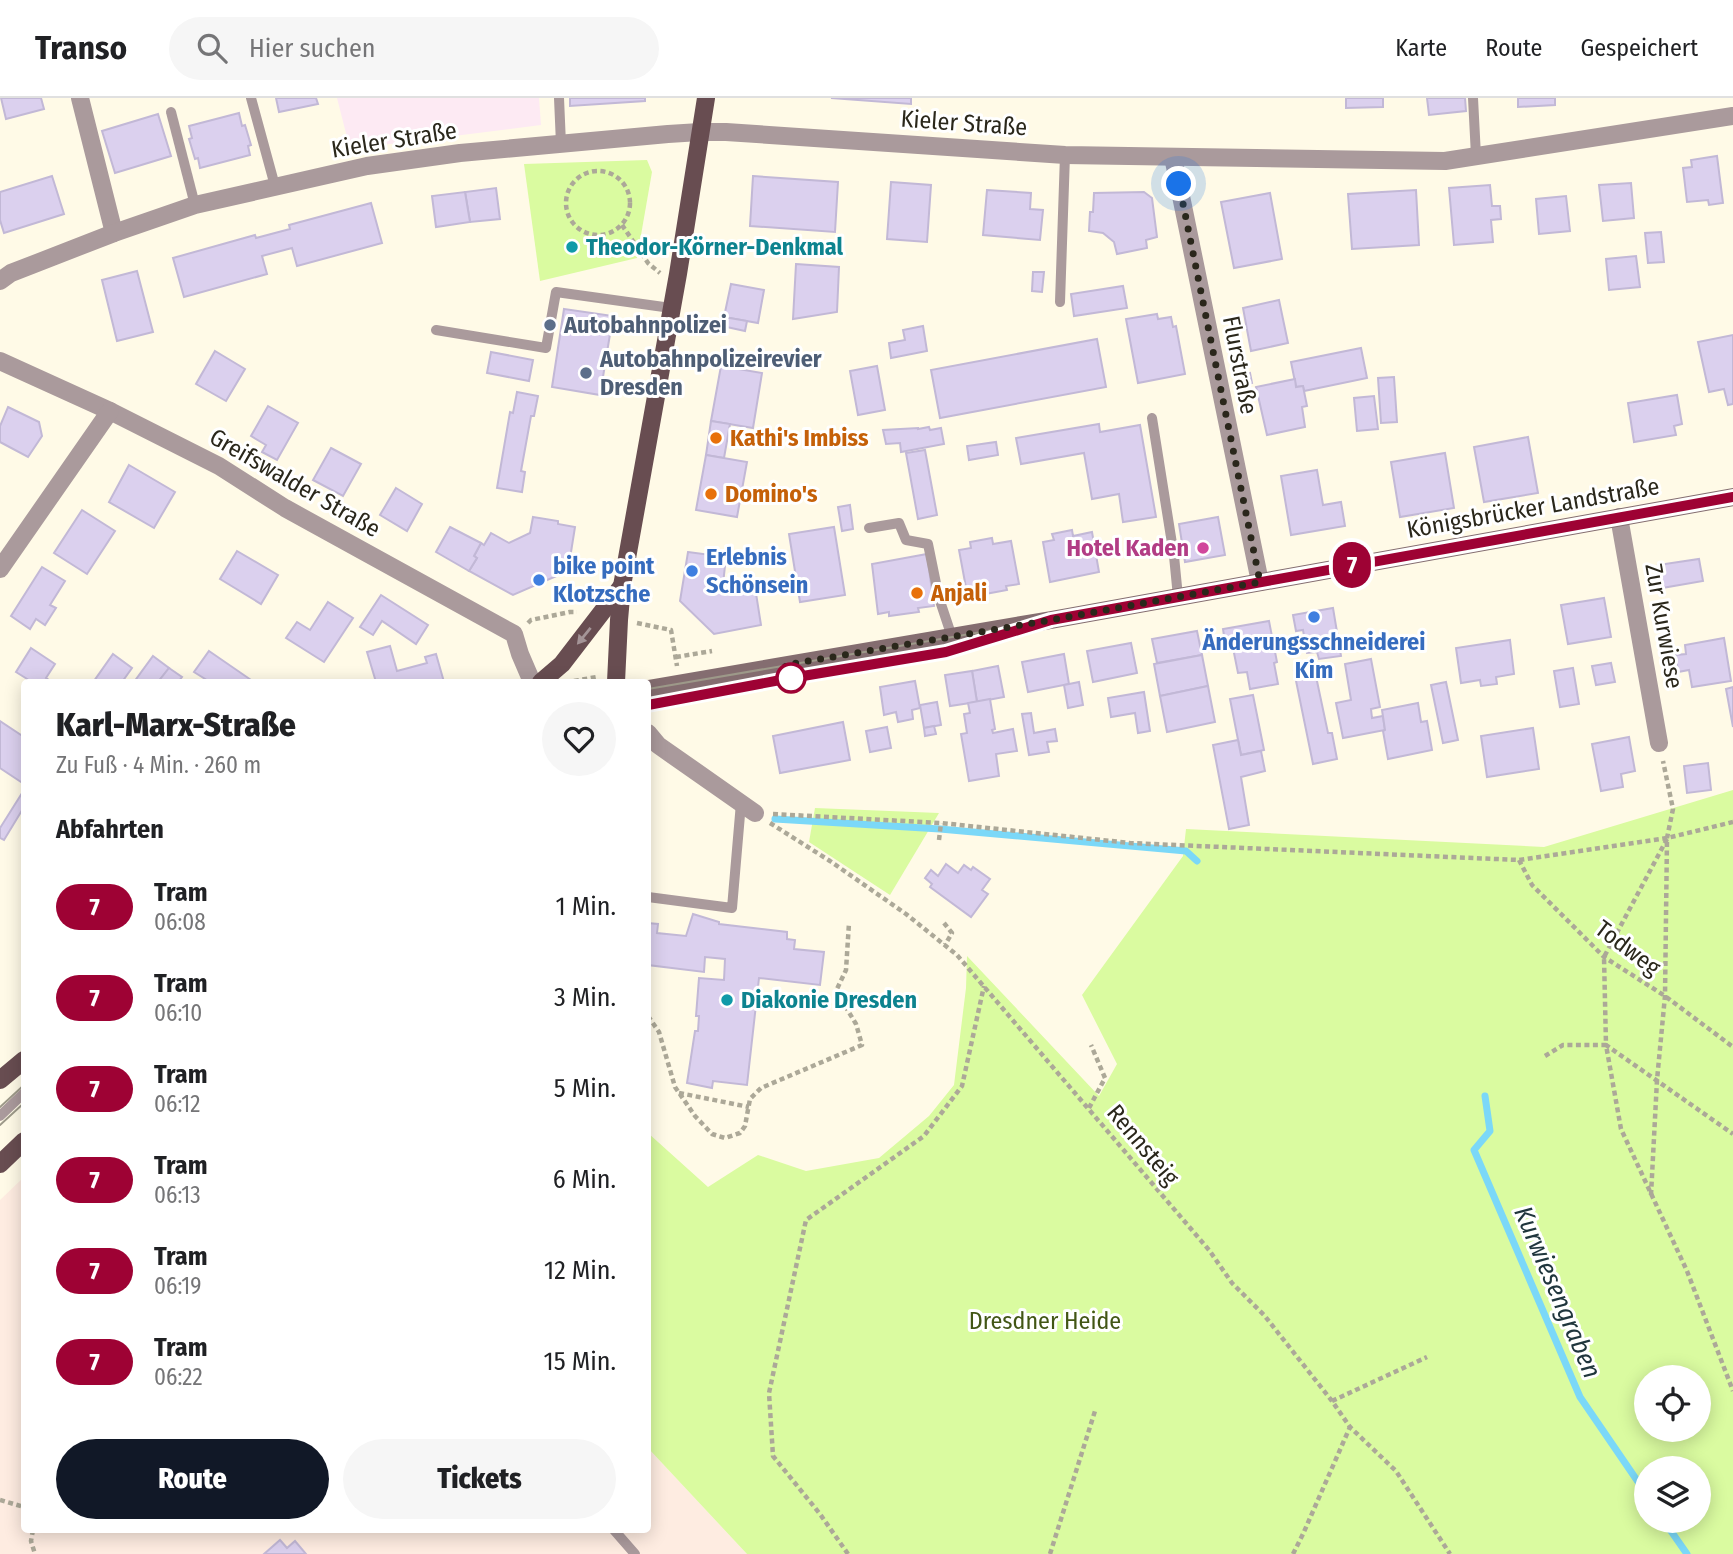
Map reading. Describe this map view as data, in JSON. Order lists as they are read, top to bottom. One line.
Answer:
{"streets":{"main road":["Königsbrücker Landstraße"],"street":["Kieler Straße","Flurstraße","Greifswalder Straße","Zur Kurwiese"],"path":["Todweg","Rennsteig"]},"crossings":[["Kieler Straße","Flurstraße"],["Flurstraße","Königsbrücker Landstraße"],["Königsbrücker Landstraße","Zur Kurwiese"]],"water":["Kurwiesengraben"],"parks":["Dresdner Heide"],"places":["Theodor-Körner-Denkmal","Autobahnpolizei","Autobahnpolizeirevier Dresden","Kathi's Imbiss","Domino's","Hotel Kaden","Erlebnis Schönsein","bike point Klotzsche","Anjali","Änderungsschneiderei Kim","Diakonie Dresden"],"lines":["tram line 7"],"page":{"header":"Transo","search":"Hier suchen","nav":["Karte","Route","Gespeichert"],"on_map":"7","heading":[["Karl-Marx-Straße","Zu Fuß · 4 Min. · 260 m"],"Abfahrten"],"list":[{"mark":"7","name":"Tram","note":"06:08","value":"1 Min."},{"mark":"7","name":"Tram","note":"06:10","value":"3 Min."},{"mark":"7","name":"Tram","note":"06:12","value":"5 Min."},{"mark":"7","name":"Tram","note":"06:13","value":"6 Min."},{"mark":"7","name":"Tram","note":"06:19","value":"12 Min."},{"mark":"7","name":"Tram","note":"06:22","value":"15 Min."}],"buttons":["Route","Tickets"]}}
